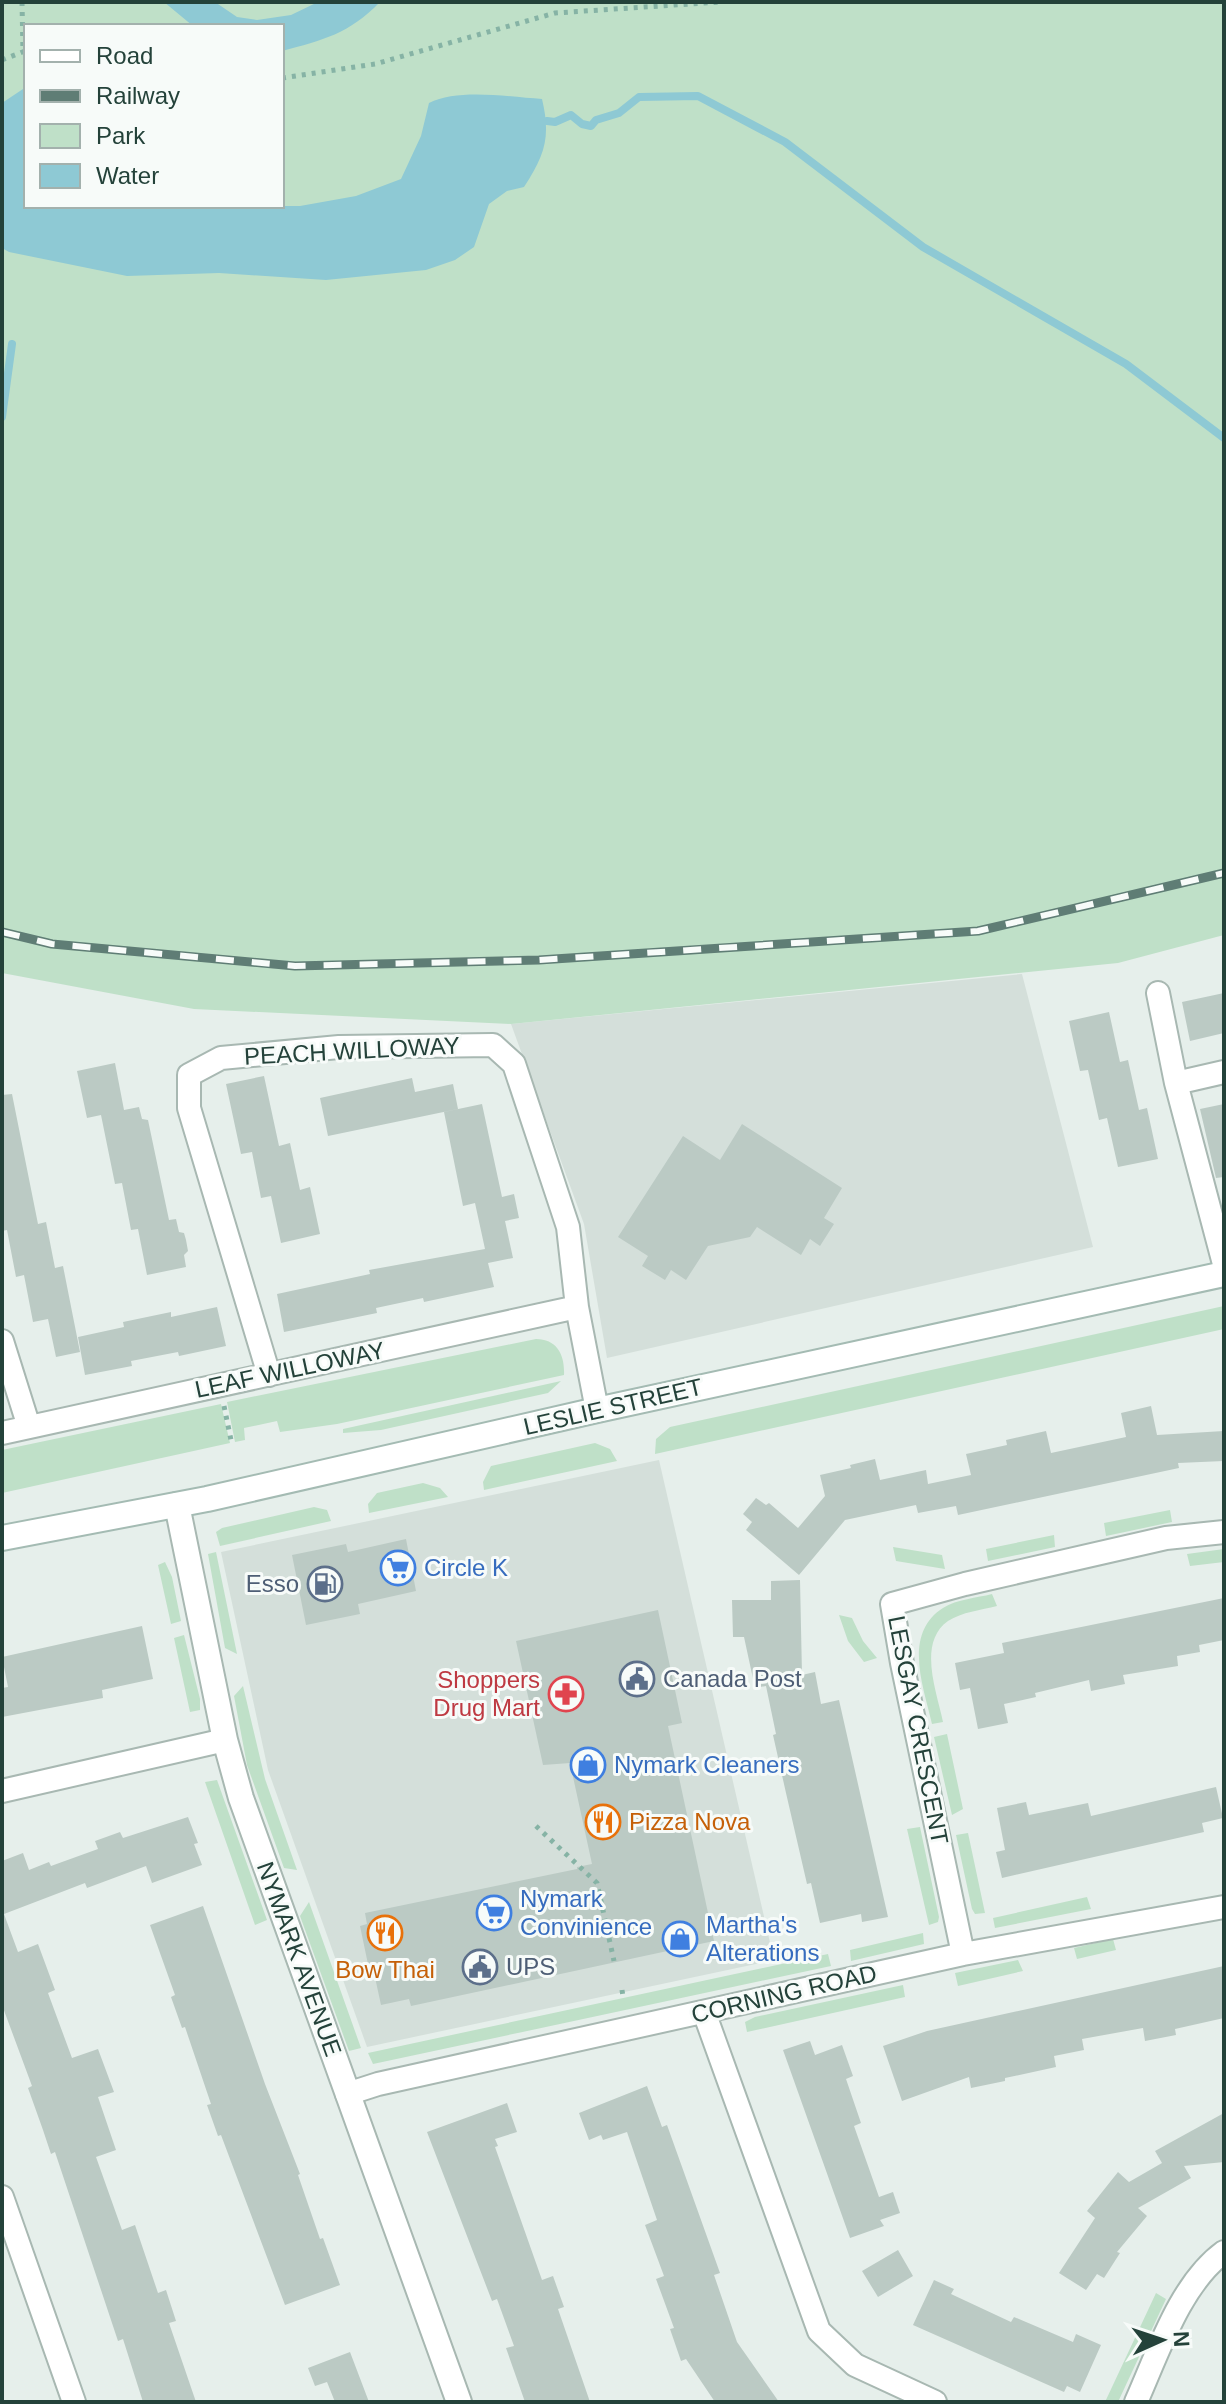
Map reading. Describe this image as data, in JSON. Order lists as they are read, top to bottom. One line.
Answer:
{"streets":{"main road":["LESLIE STREET","NYMARK AVENUE"],"street":["PEACH WILLOWAY","LEAF WILLOWAY","LESGAY CRESCENT","CORNING ROAD"]},"crossings":[["PEACH WILLOWAY","LEAF WILLOWAY"],["PEACH WILLOWAY","LESLIE STREET"],["LESLIE STREET","NYMARK AVENUE"],["LESGAY CRESCENT","CORNING ROAD"],["NYMARK AVENUE","CORNING ROAD"]],"places":{"supermarket":["Circle K","Nymark Convinience"],"fuel station":["Esso"],"public building":["Canada Post","UPS"],"pharmacy":["Shoppers Drug Mart"],"shop":["Nymark Cleaners","Martha's Alterations"],"restaurant":["Pizza Nova","Bow Thai"]},"legend":["Road","Railway","Park","Water"],"north":"right"}
